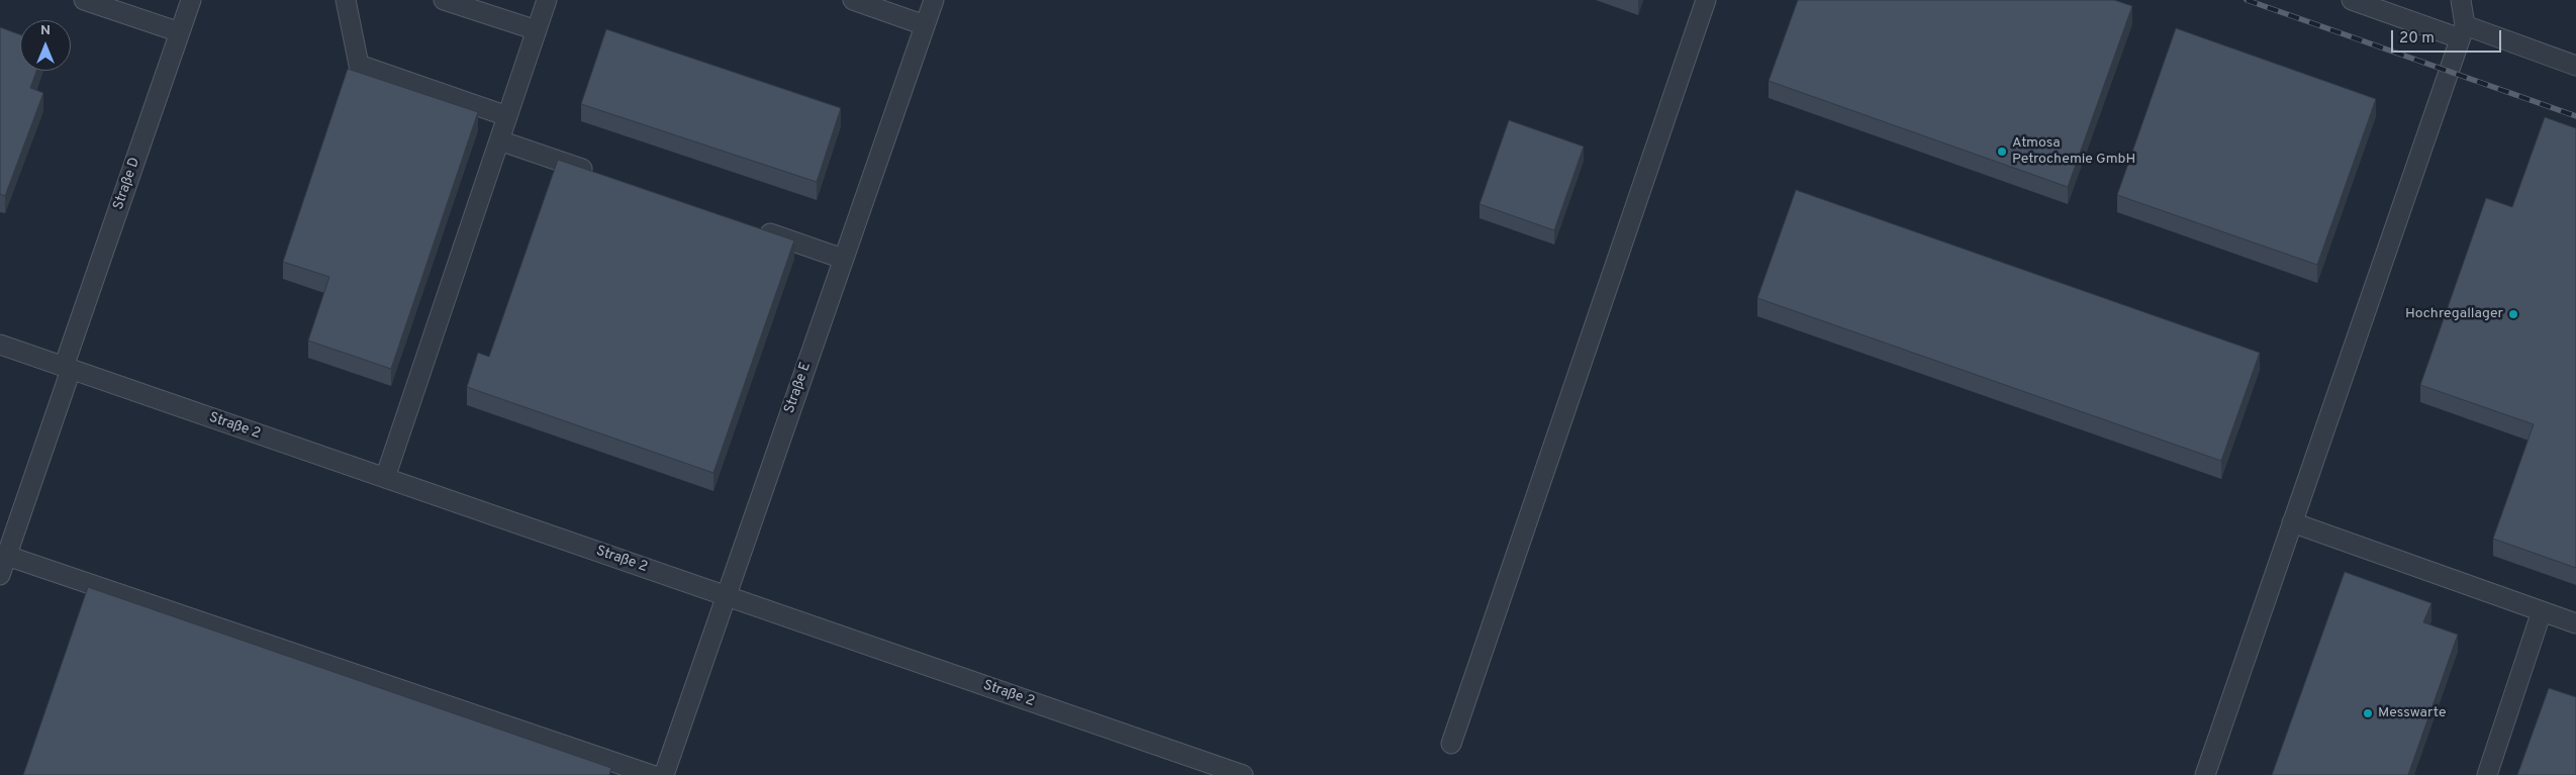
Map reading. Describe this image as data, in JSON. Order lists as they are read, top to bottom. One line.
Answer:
{"streets":{"lane":["Straße D","Straße E","Straße 2"]},"crossings":[["Straße D","Straße 2"],["Straße E","Straße 2"]],"places":["Atmosa Petrochemie GmbH","Hochregallager","Messwarte"],"scale_bar":"20 m","north":"top"}
